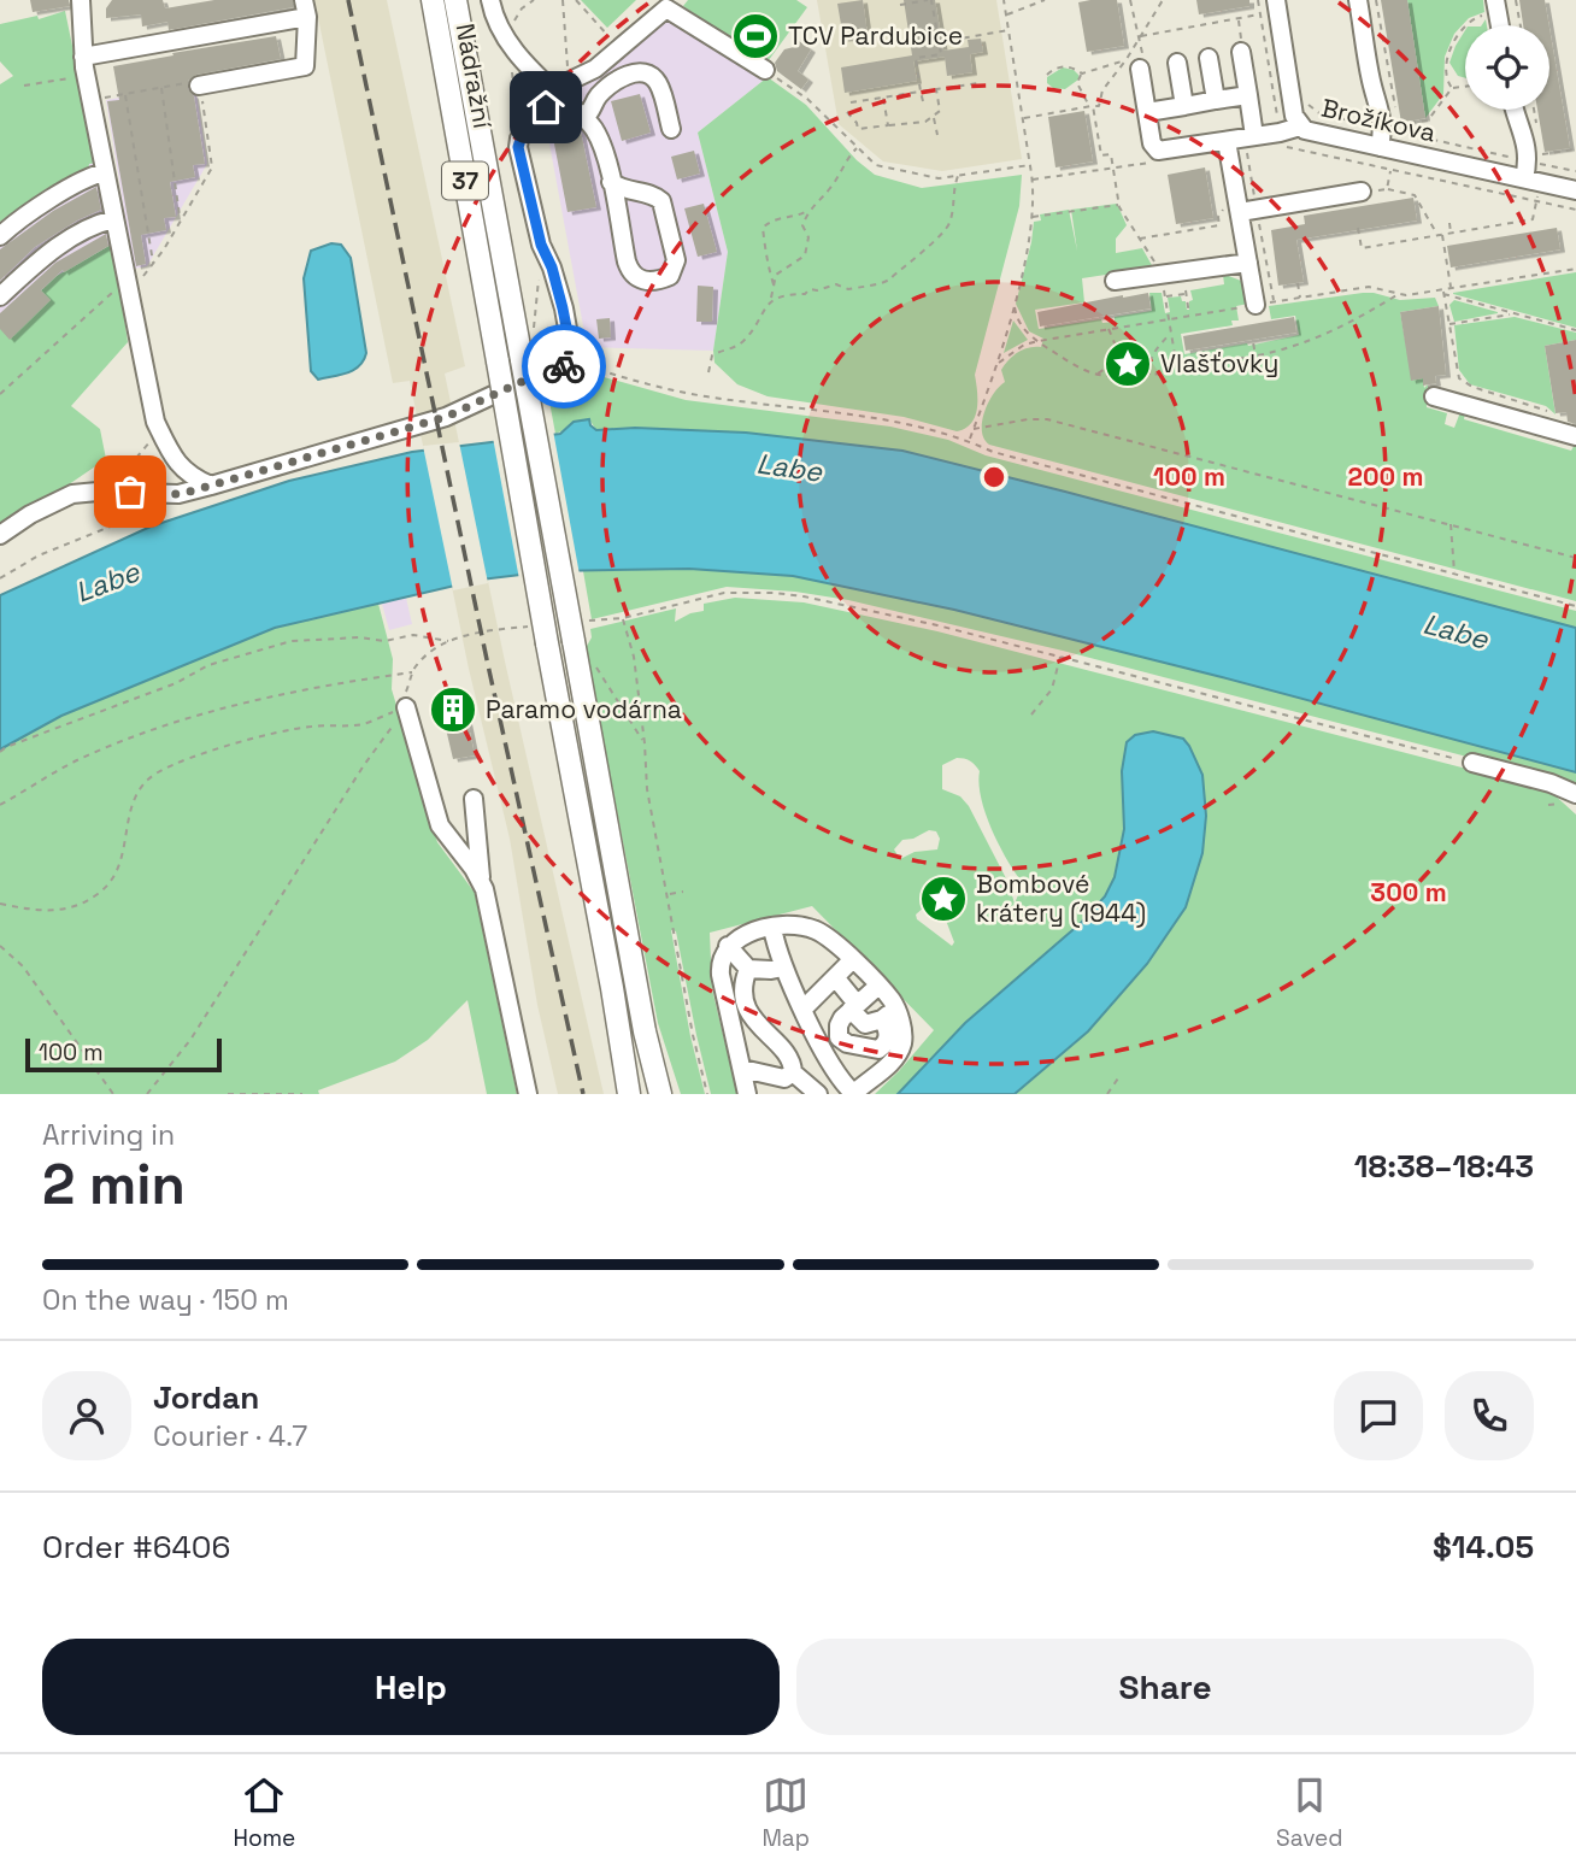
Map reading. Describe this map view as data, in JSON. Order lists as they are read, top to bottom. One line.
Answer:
{"streets":{"main road":["Nádražní","37"],"street":["Brožíkova"]},"crossings":[["Nádražní","37"]],"water":["Labe"],"places":{"sports":["TCV Pardubice"],"place":["Vlašťovky","Bombové krátery (1944)"],"building":["Paramo vodárna"]},"scale_bar":"100 m","page":{"scale":"100 m","heading":["2 min","Arriving in","18:38–18:43"],"panel":["Jordan","Courier · 4.7","Order #6406","$14.05"],"bar":"On the way · 150 m","buttons":["Help","Share"],"tabs":["Home","Map","Saved"]},"rings":["100 m","200 m","300 m"]}
